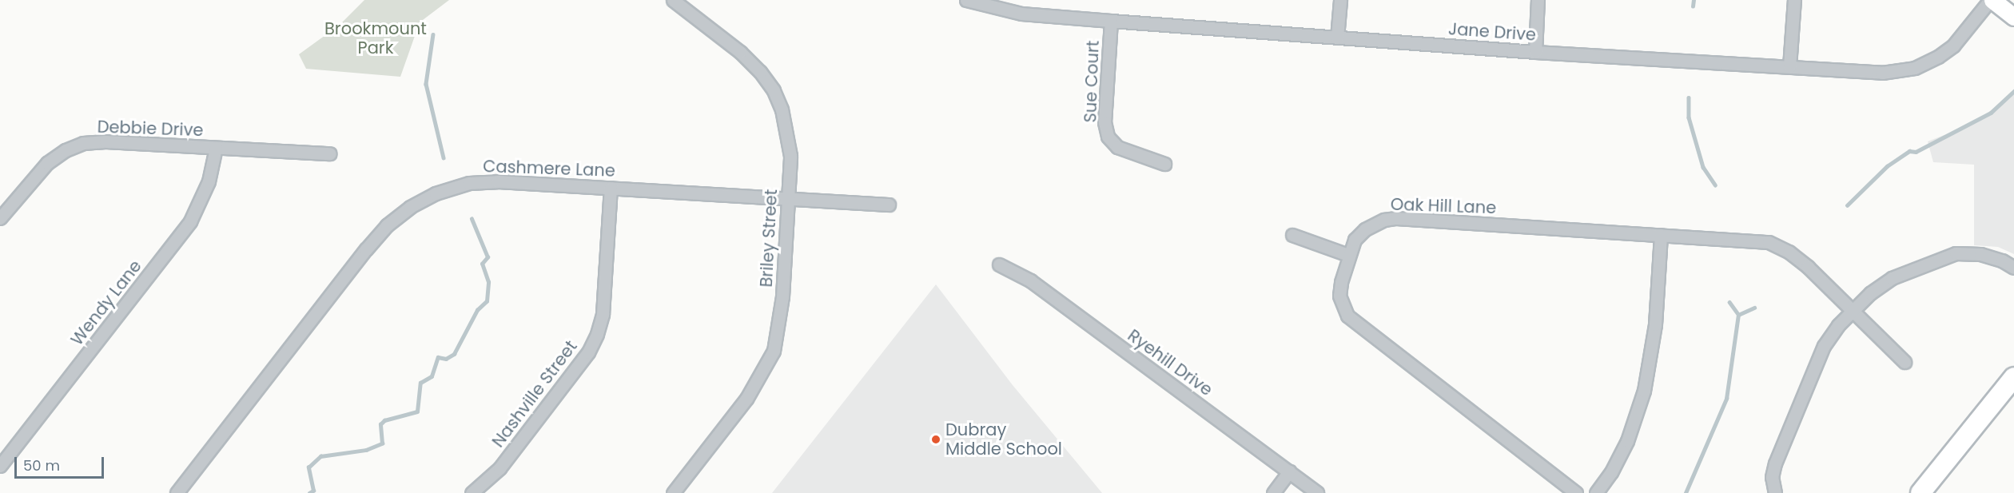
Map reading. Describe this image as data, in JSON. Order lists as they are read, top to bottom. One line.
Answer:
{"streets":{"street":["Jane Drive","Sue Court","Debbie Drive","Cashmere Lane","Oak Hill Lane","Briley Street","Wendy Lane","Ryehill Drive","Nashville Street"]},"crossings":[["Jane Drive","Sue Court"],["Debbie Drive","Wendy Lane"],["Cashmere Lane","Briley Street"],["Cashmere Lane","Nashville Street"]],"parks":["Brookmount Park"],"places":["Dubray Middle School"],"scale_bar":"50 m"}
